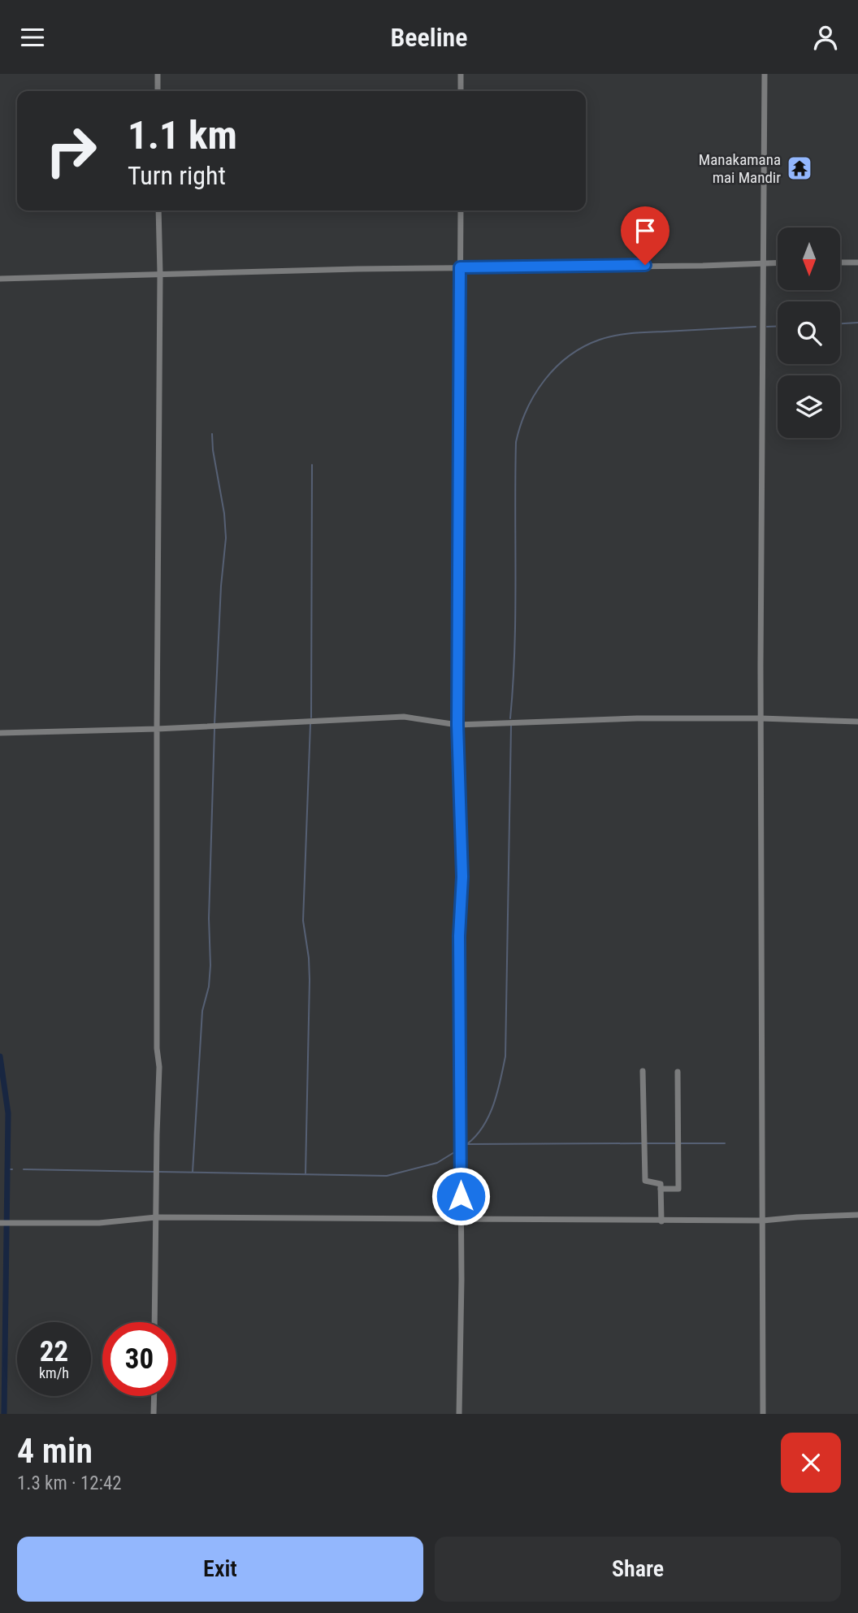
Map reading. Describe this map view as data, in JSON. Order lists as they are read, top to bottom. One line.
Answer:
{"places":{"temple":["Manakamana mai Mandir"]},"north":"bottom","page":{"header":"Beeline","turn":["1.1 km","Turn right"],"speed":"22 km/h","limit":"30","heading":["4 min","1.3 km · 12:42"],"buttons":["Exit","Share"]}}
